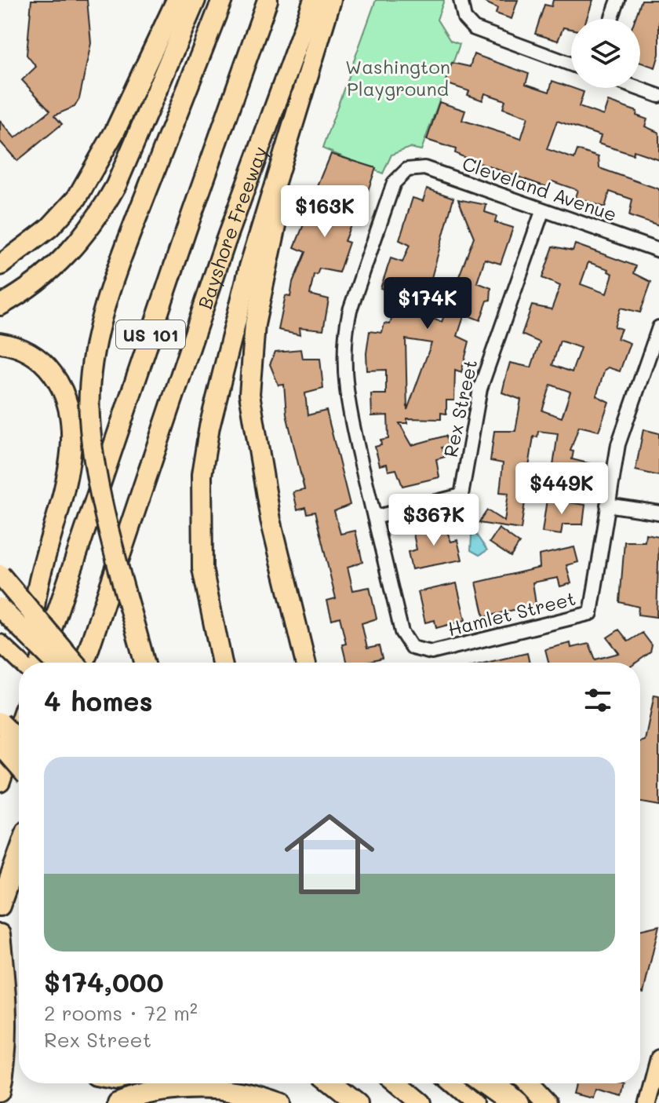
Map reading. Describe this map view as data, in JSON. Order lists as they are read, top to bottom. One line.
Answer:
{"streets":{"highway":["Bayshore Freeway","US 101"],"street":["Cleveland Avenue","Rex Street","Hamlet Street"]},"crossings":[["Cleveland Avenue","Rex Street"],["Cleveland Avenue","Hamlet Street"],["Rex Street","Hamlet Street"]],"parks":["Washington Playground"],"page":{"price":["$163K","$174K","$449K","$367K"],"heading":"4 homes","list":[{"name":"$174,000","note":"2 rooms · 72 m² · Rex Street"}]}}
